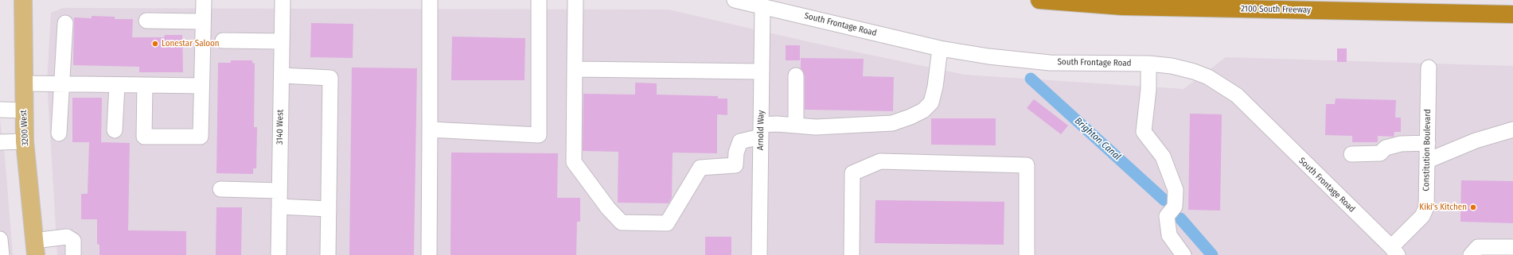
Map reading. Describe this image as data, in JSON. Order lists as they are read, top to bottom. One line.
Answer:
{"streets":{"highway":["2100 South Freeway"],"main road":["3200 West"],"street":["South Frontage Road","3140 West","Arnold Way","Constitution Boulevard"]},"crossings":[["South Frontage Road","Arnold Way"],["South Frontage Road","Constitution Boulevard"]],"water":["Brighton Canal"],"places":["Lonestar Saloon","Kiki's Kitchen"]}
